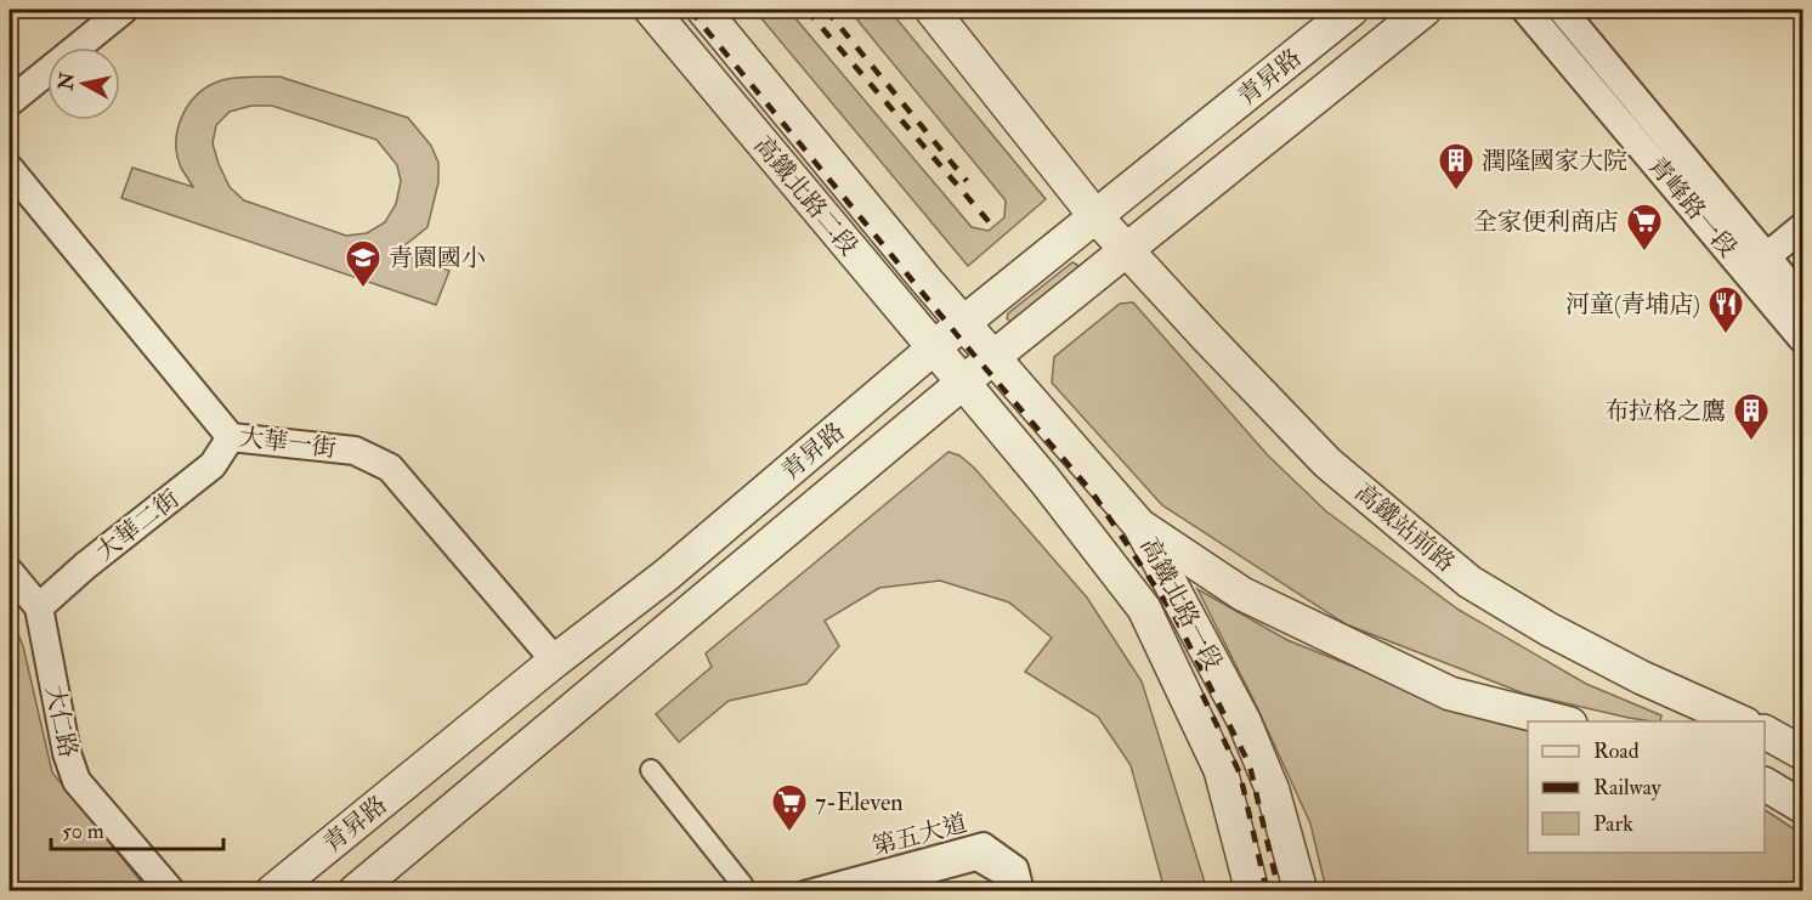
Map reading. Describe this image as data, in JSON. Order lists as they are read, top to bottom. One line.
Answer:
{"streets":{"street":["青昇路","高鐵北路二段","青峰路一段","大華一街","大華二街","高鐵站前路","高鐵北路一段","大仁路","第五大道"]},"crossings":[["青昇路","高鐵北路二段"],["青昇路","大華一街"],["青昇路","高鐵站前路"],["青昇路","高鐵北路一段"],["高鐵北路二段","高鐵北路一段"],["大華一街","大華二街"],["大華二街","大仁路"]],"places":{"building":["潤隆國家大院","布拉格之鷹"],"supermarket":["全家便利商店","7-Eleven"],"school or university":["青園國小"],"restaurant":["河童(青埔店)"]},"legend":["Road","Railway","Park"],"scale_bar":"50 m","north":"left"}
